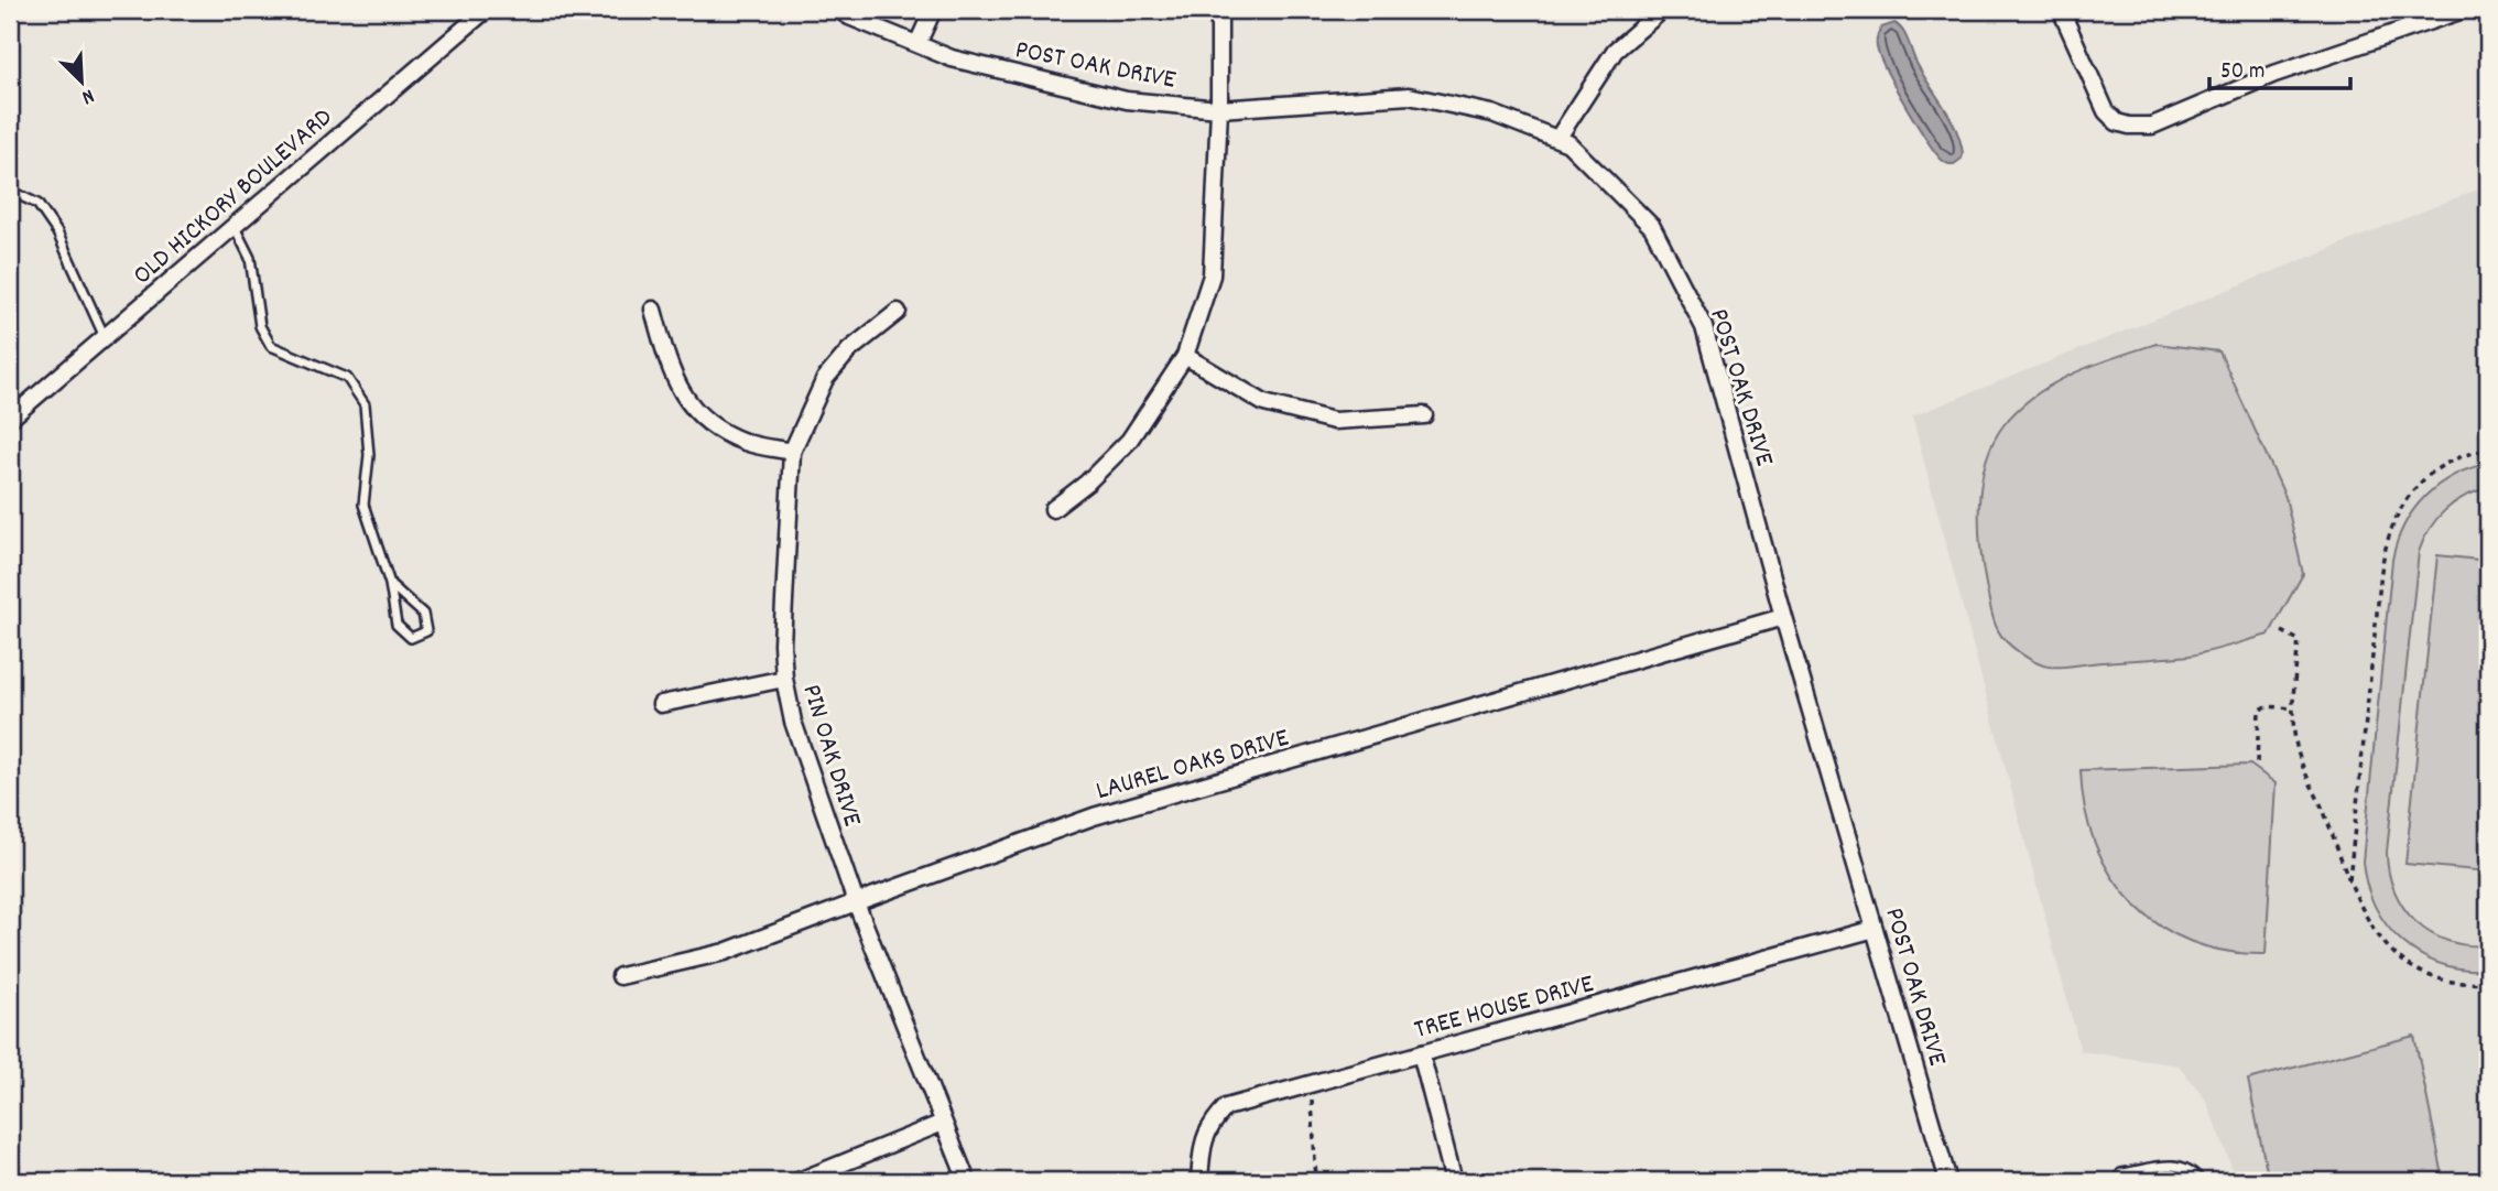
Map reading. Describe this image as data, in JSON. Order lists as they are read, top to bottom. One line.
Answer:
{"streets":{"street":["POST OAK DRIVE","OLD HICKORY BOULEVARD","PIN OAK DRIVE","LAUREL OAKS DRIVE","TREE HOUSE DRIVE"]},"crossings":[["POST OAK DRIVE","LAUREL OAKS DRIVE"],["POST OAK DRIVE","TREE HOUSE DRIVE"],["PIN OAK DRIVE","LAUREL OAKS DRIVE"]],"scale_bar":"50 m","north":"bottom right"}
